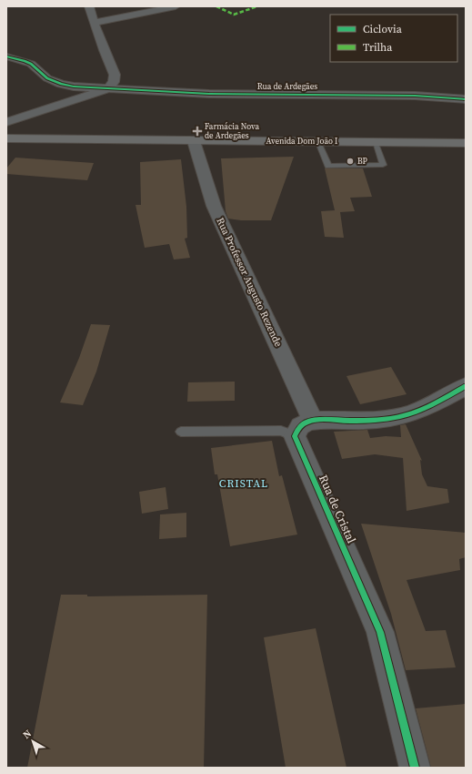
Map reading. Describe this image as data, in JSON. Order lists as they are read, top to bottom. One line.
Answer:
{"streets":{"main road":["Avenida Dom João I"],"street":["Rua de Ardegães","Rua Professor Augusto Rezende","Rua de Cristal"]},"crossings":[["Avenida Dom João I","Rua Professor Augusto Rezende"],["Rua Professor Augusto Rezende","Rua de Cristal"]],"districts":["CRISTAL"],"places":{"health":["Farmácia Nova de Ardegães"],"other":["BP"]},"legend":["Ciclovia","Trilha"],"north":"top left"}
